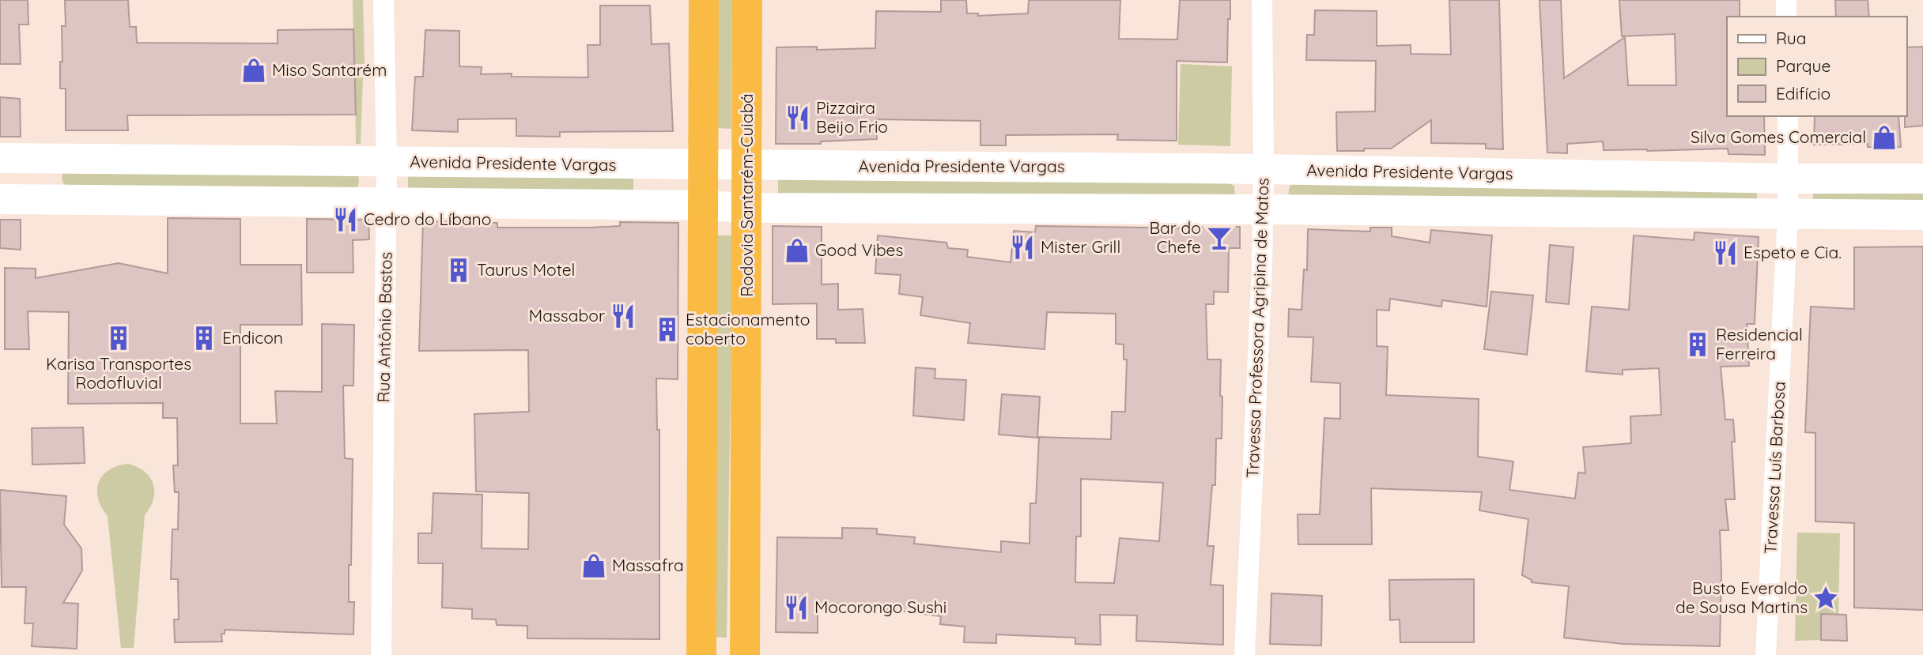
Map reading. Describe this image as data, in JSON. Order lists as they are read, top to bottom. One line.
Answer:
{"streets":{"highway":["Rodovia Santarém-Cuiabá"],"street":["Avenida Presidente Vargas","Rua Antônio Bastos","Travessa Professora Agripina de Matos","Travessa Luís Barbosa"]},"crossings":[["Avenida Presidente Vargas","Rodovia Santarém-Cuiabá"],["Avenida Presidente Vargas","Rua Antônio Bastos"],["Avenida Presidente Vargas","Travessa Professora Agripina de Matos"],["Avenida Presidente Vargas","Travessa Luís Barbosa"]],"places":{"shop":["Miso Santarém","Silva Gomes Comercial","Good Vibes","Massafra"],"restaurant":["Pizzaira Beijo Frio","Cedro do Líbano","Mister Grill","Espeto e Cia.","Massabor","Mocorongo Sushi"],"bar":["Bar do Chefe"],"building":["Taurus Motel","Estacionamento coberto","Karisa Transportes Rodofluvial","Endicon","Residencial Ferreira"],"place":["Busto Everaldo de Sousa Martins"]},"legend":["Rua","Parque","Edifício"]}
